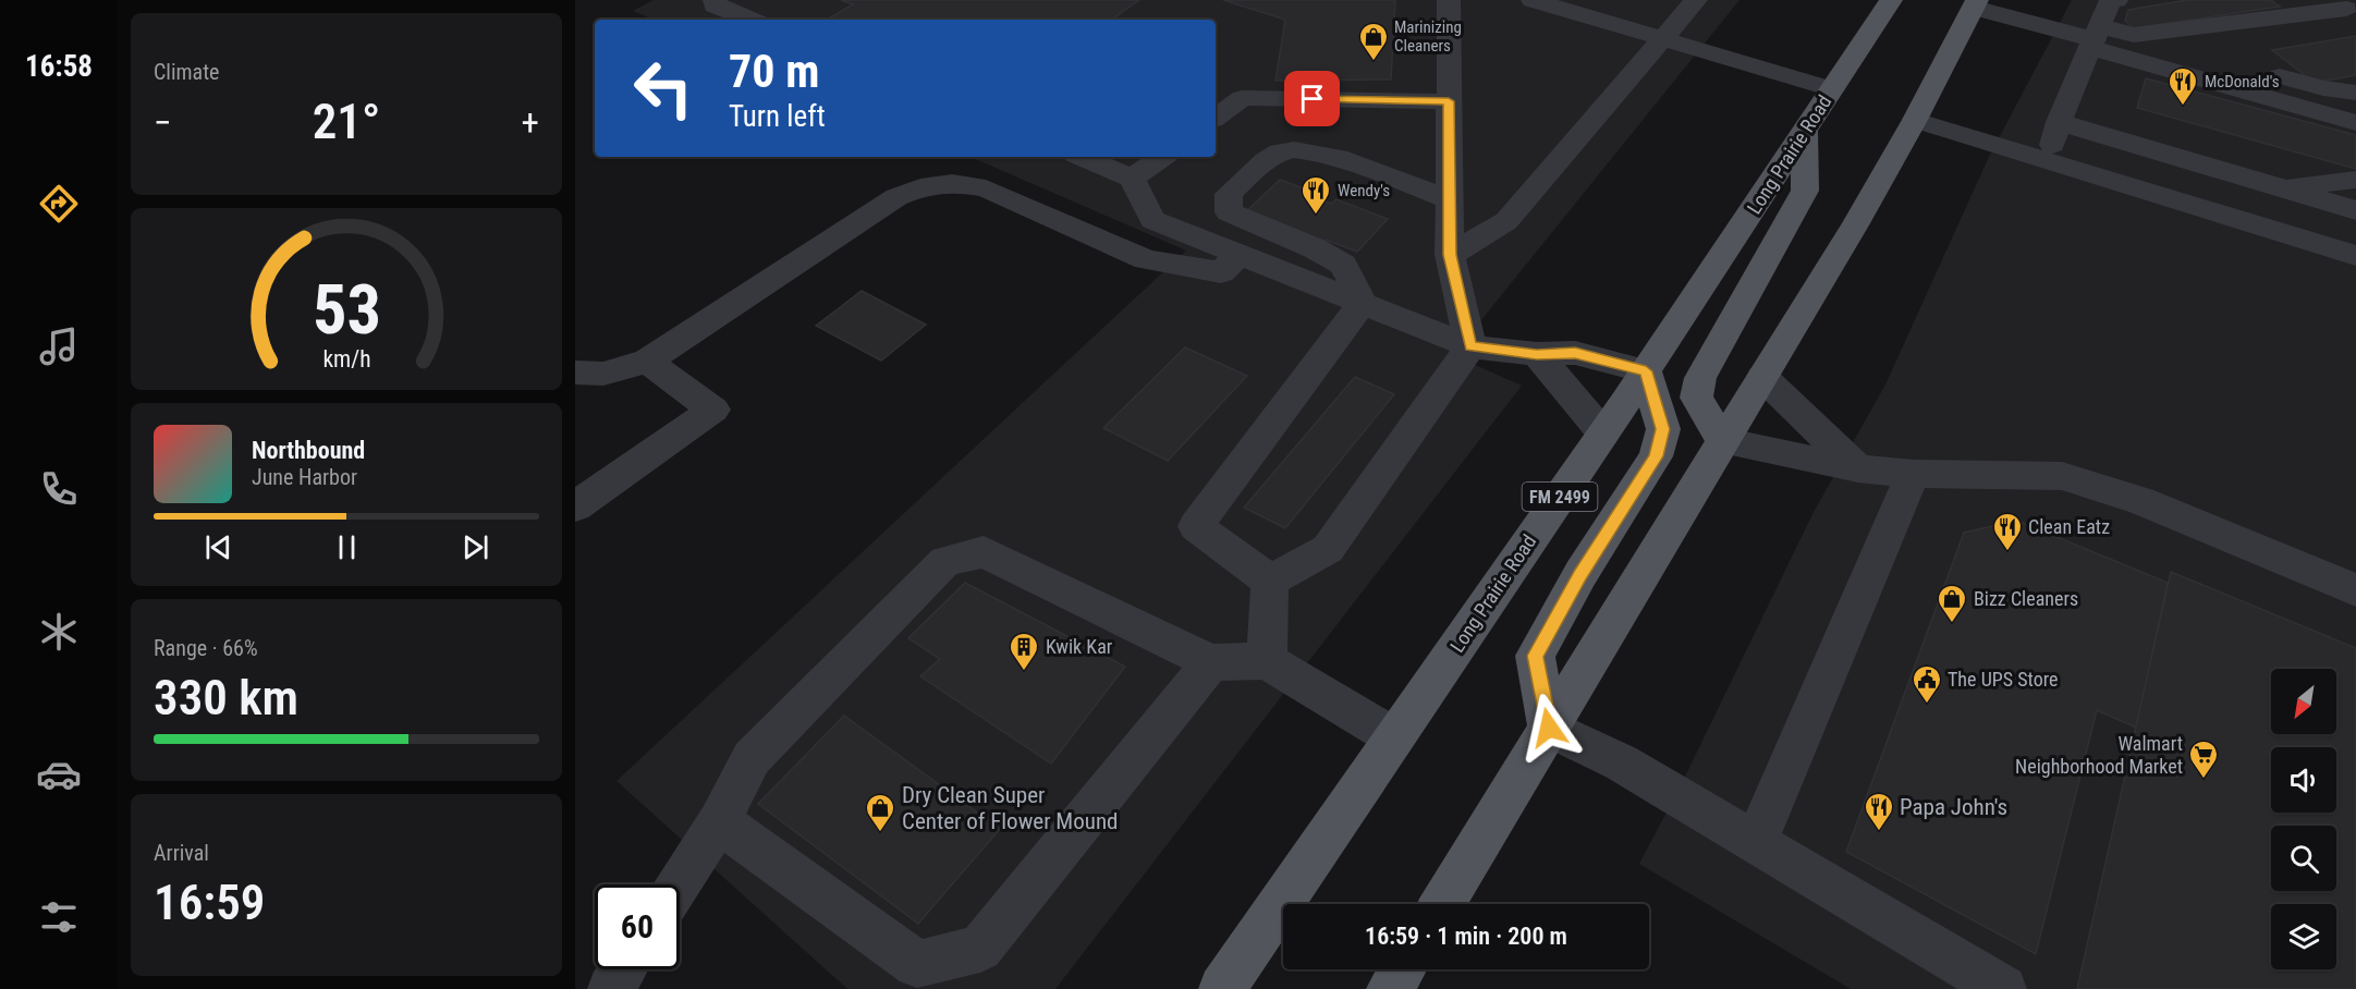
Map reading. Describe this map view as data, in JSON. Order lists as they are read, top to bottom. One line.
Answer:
{"streets":{"main road":["Long Prairie Road","FM 2499"]},"places":{"shop":["Marinizing Cleaners","Bizz Cleaners","Dry Clean Super Center of Flower Mound"],"restaurant":["McDonald's","Wendy's","Clean Eatz","Papa John's"],"building":["Kwik Kar"],"public building":["The UPS Store"],"supermarket":["Walmart Neighborhood Market"]},"north":"bottom left","page":{"tabs":"16:58","tile":["Climate",["Range · 66%","330 km"],["Arrival","16:59"]],"turn":["70 m","Turn left"],"heat":["−","21°","+"],"song":["Northbound","June Harbor"],"limit":"60","trip":"16:59 · 1 min · 200 m","gauge":["53","km/h"]}}
